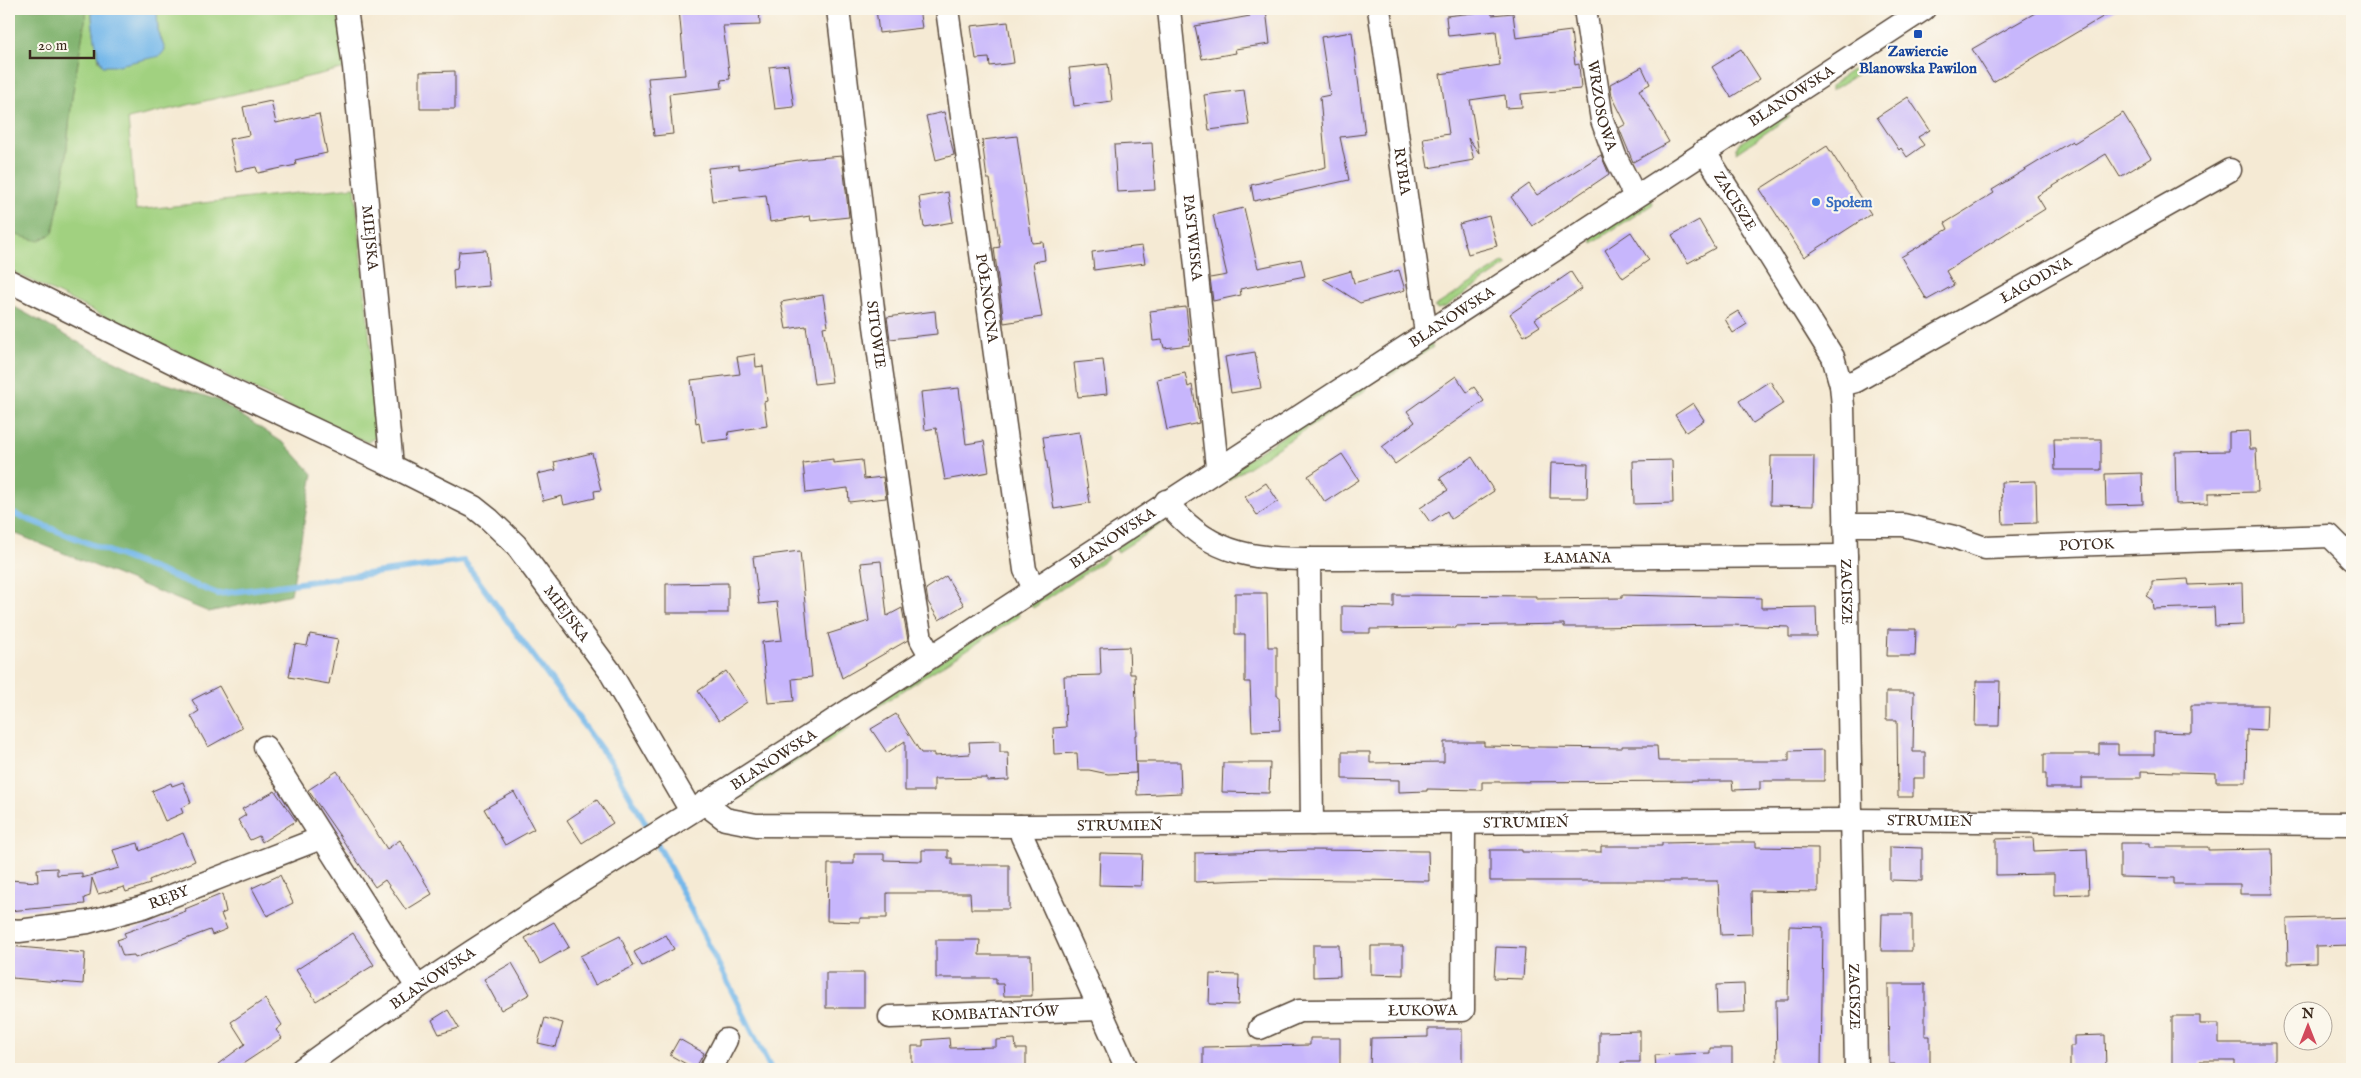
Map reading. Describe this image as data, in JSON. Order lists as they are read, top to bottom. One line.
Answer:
{"streets":{"street":["BLANOWSKA","WRZOSOWA","RYBIA","ZACISZE","MIEJSKA","PASTWISKA","ŁAGODNA","PÓŁNOCNA","SITOWIE","POTOK","ŁAMANA","STRUMIEŃ","RĘBY","ŁUKOWA","KOMBATANTÓW"]},"crossings":[["BLANOWSKA","WRZOSOWA"],["BLANOWSKA","RYBIA"],["BLANOWSKA","ZACISZE"],["BLANOWSKA","MIEJSKA"],["BLANOWSKA","PASTWISKA"],["BLANOWSKA","PÓŁNOCNA"],["BLANOWSKA","SITOWIE"],["BLANOWSKA","ŁAMANA"],["BLANOWSKA","STRUMIEŃ"],["ZACISZE","ŁAGODNA"],["ZACISZE","POTOK"],["ZACISZE","ŁAMANA"],["ZACISZE","STRUMIEŃ"],["MIEJSKA","STRUMIEŃ"],["STRUMIEŃ","ŁUKOWA"]],"places":{"transit":["Zawiercie Blanowska Pawilon"],"other":["Społem"]},"scale_bar":"20 m","north":"top"}
